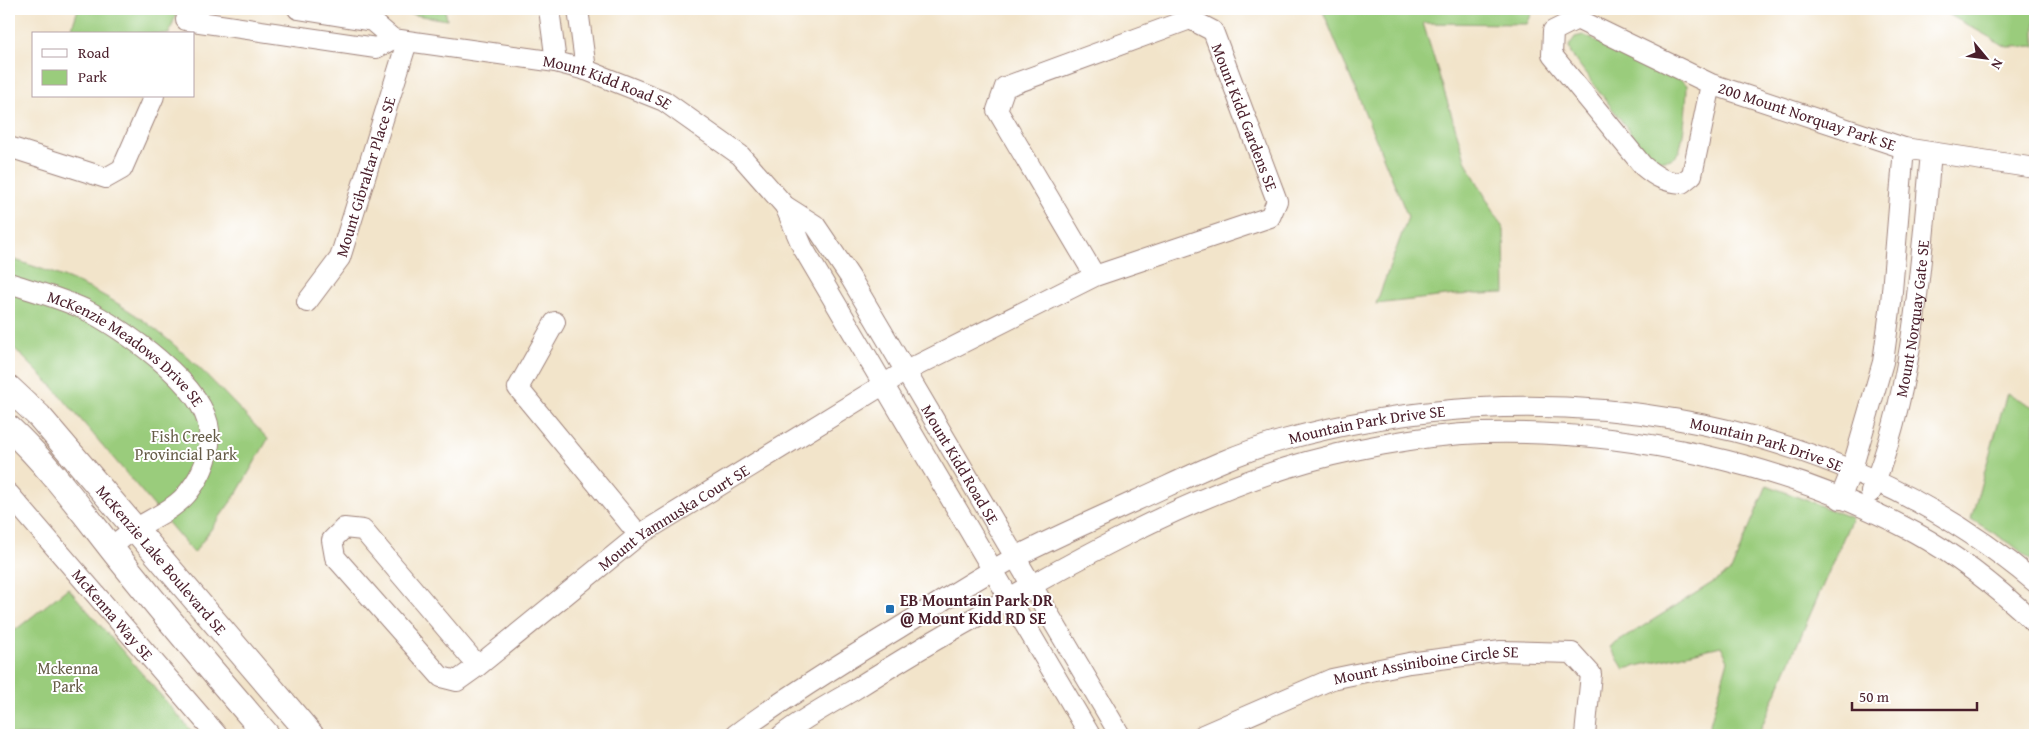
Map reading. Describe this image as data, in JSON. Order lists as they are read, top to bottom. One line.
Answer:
{"streets":{"main road":["McKenzie Lake Boulevard SE"],"street":["Mount Kidd Road SE","200 Mount Norquay Park SE","Mount Kidd Gardens SE","Mount Gibraltar Place SE","Mount Norquay Gate SE","McKenzie Meadows Drive SE","Mountain Park Drive SE","Mount Yamnuska Court SE","McKenna Way SE","Mount Assiniboine Circle SE"]},"crossings":[["Mount Kidd Road SE","Mount Kidd Gardens SE"],["Mount Kidd Road SE","Mount Gibraltar Place SE"],["Mount Kidd Road SE","Mountain Park Drive SE"],["Mount Kidd Road SE","Mount Yamnuska Court SE"],["200 Mount Norquay Park SE","Mount Norquay Gate SE"],["Mount Kidd Gardens SE","Mount Yamnuska Court SE"],["Mount Norquay Gate SE","Mountain Park Drive SE"],["McKenzie Meadows Drive SE","McKenzie Lake Boulevard SE"]],"parks":["Fish Creek Provincial Park","Mckenna Park"],"places":{"transit":["EB Mountain Park DR @ Mount Kidd RD SE"]},"legend":["Road","Park"],"scale_bar":"50 m","north":"bottom right"}
